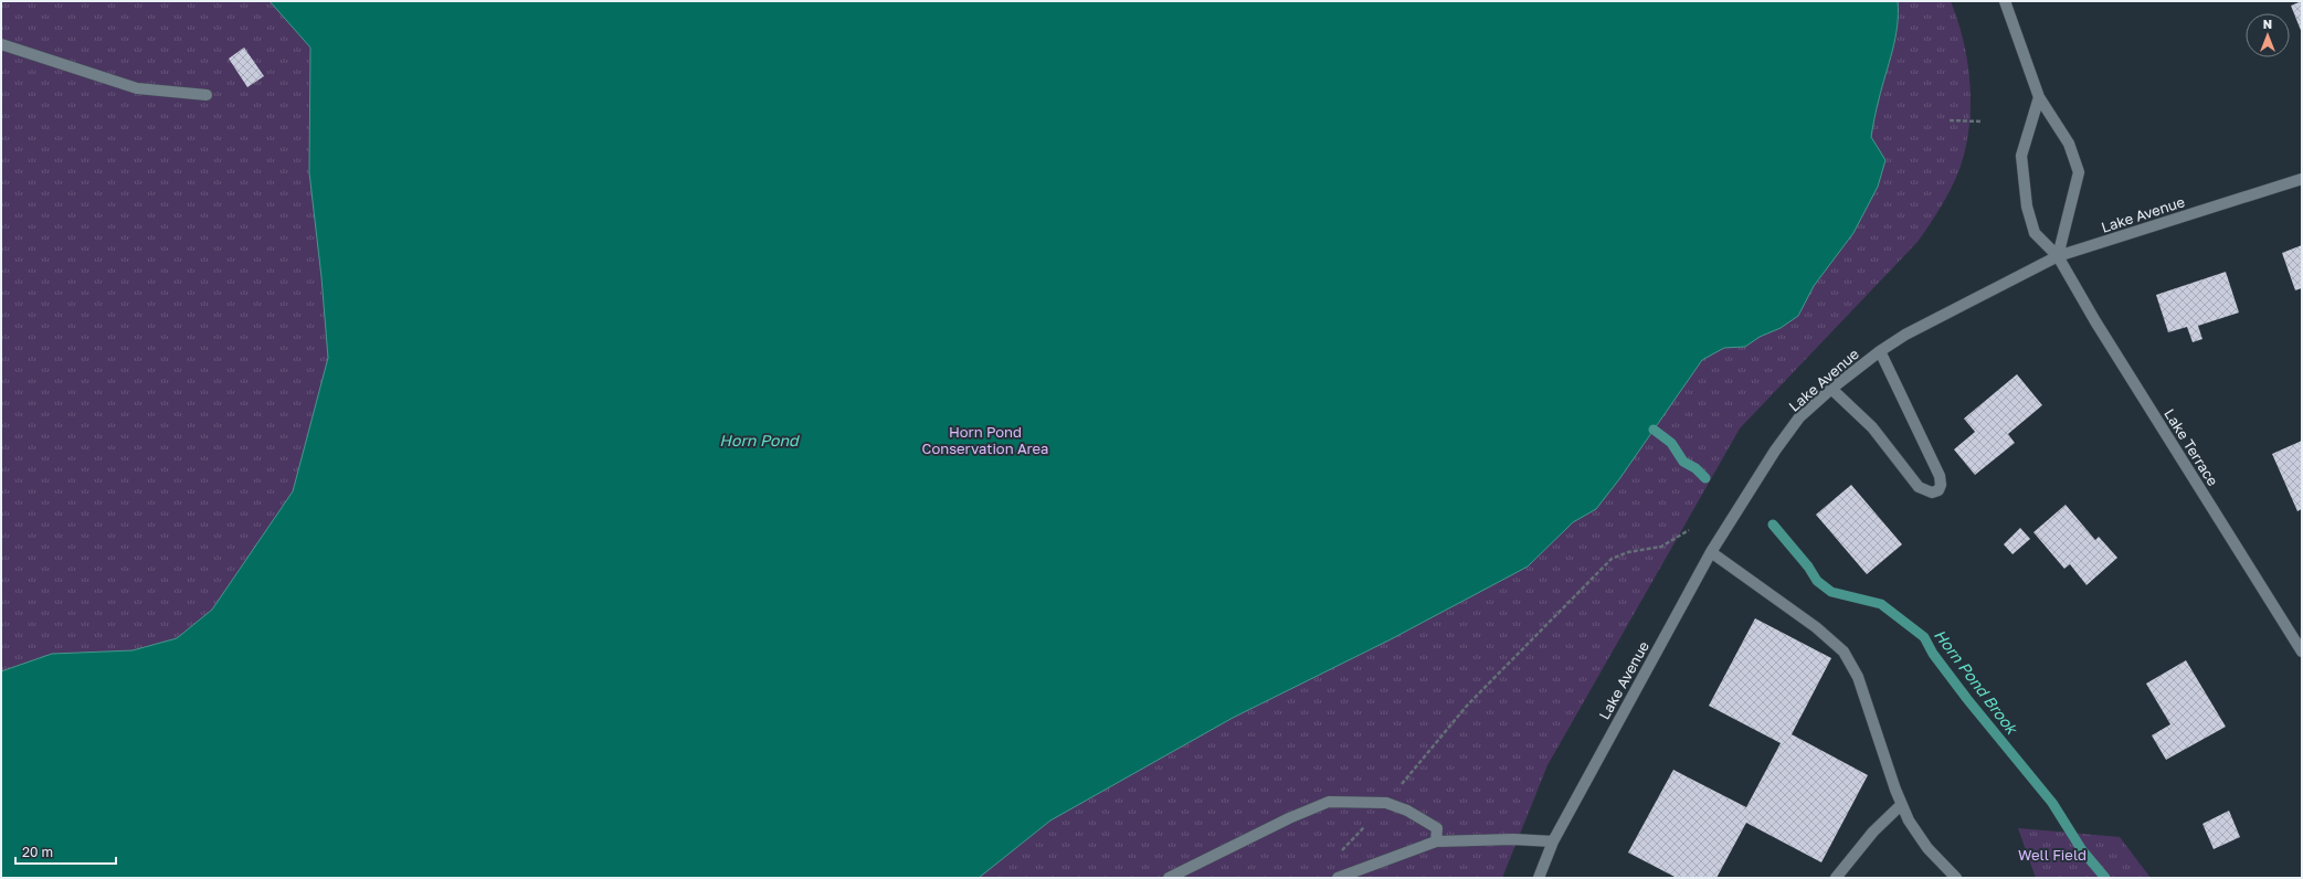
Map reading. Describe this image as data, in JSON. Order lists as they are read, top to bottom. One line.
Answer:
{"streets":{"street":["Lake Avenue","Lake Terrace"]},"crossings":[["Lake Avenue","Lake Terrace"]],"water":["Horn Pond","Horn Pond Brook"],"parks":["Horn Pond Conservation Area","Well Field"],"scale_bar":"20 m","north":"top"}
